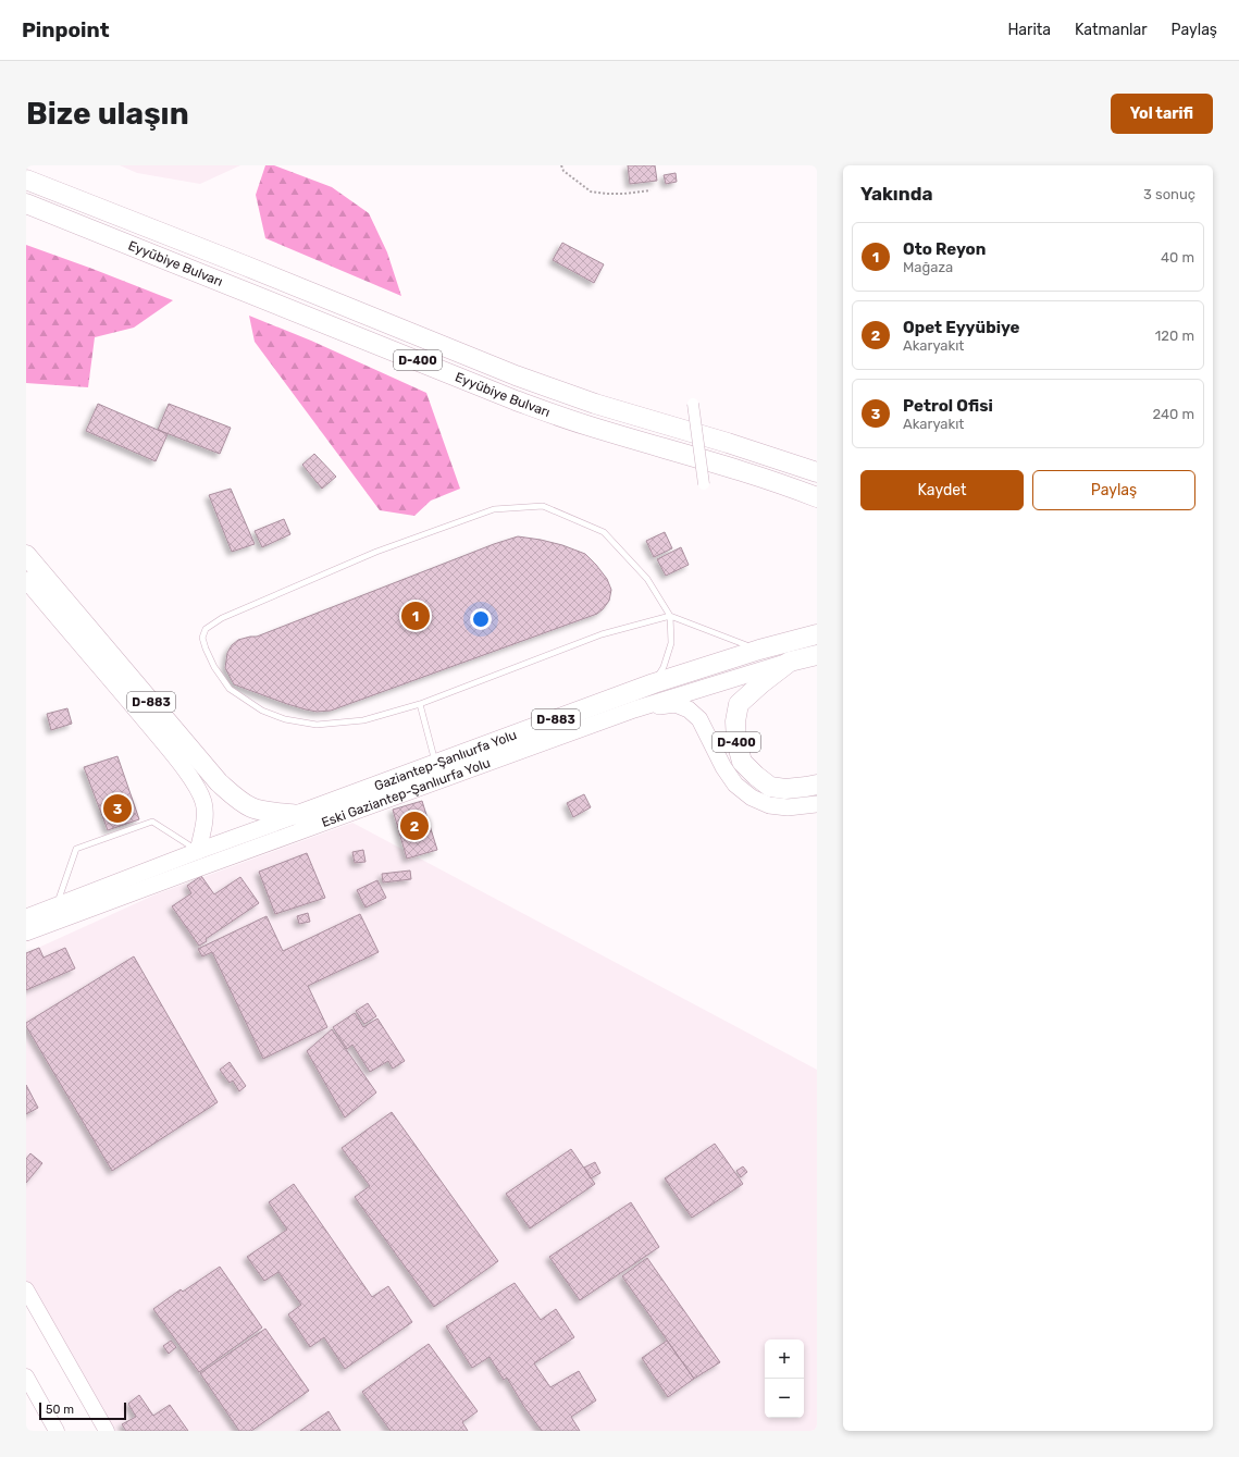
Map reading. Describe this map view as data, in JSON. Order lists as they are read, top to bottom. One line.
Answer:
{"streets":{"highway":["Eyyübiye Bulvarı","D-400","D-883","Gaziantep-Şanlıurfa Yolu"],"main road":["Eski Gaziantep-Şanlıurfa Yolu"]},"crossings":[["Eyyübiye Bulvarı","D-400"],["D-400","Eski Gaziantep-Şanlıurfa Yolu"],["D-883","Gaziantep-Şanlıurfa Yolu"]],"scale_bar":"50 m","page":{"header":"Pinpoint","nav":["Harita","Katmanlar","Paylaş"],"buttons":["Yol tarifi",["Kaydet","Paylaş"]],"title":"Bize ulaşın","heading":["Yakında","3 sonuç"],"list":[{"mark":"1","name":"Oto Reyon","note":"Mağaza","value":"40 m"},{"mark":"2","name":"Opet Eyyübiye","note":"Akaryakıt","value":"120 m"},{"mark":"3","name":"Petrol Ofisi","note":"Akaryakıt","value":"240 m"}],"pins":["1","3","2"],"map_buttons":["+","−"],"scale":"50 m"}}
